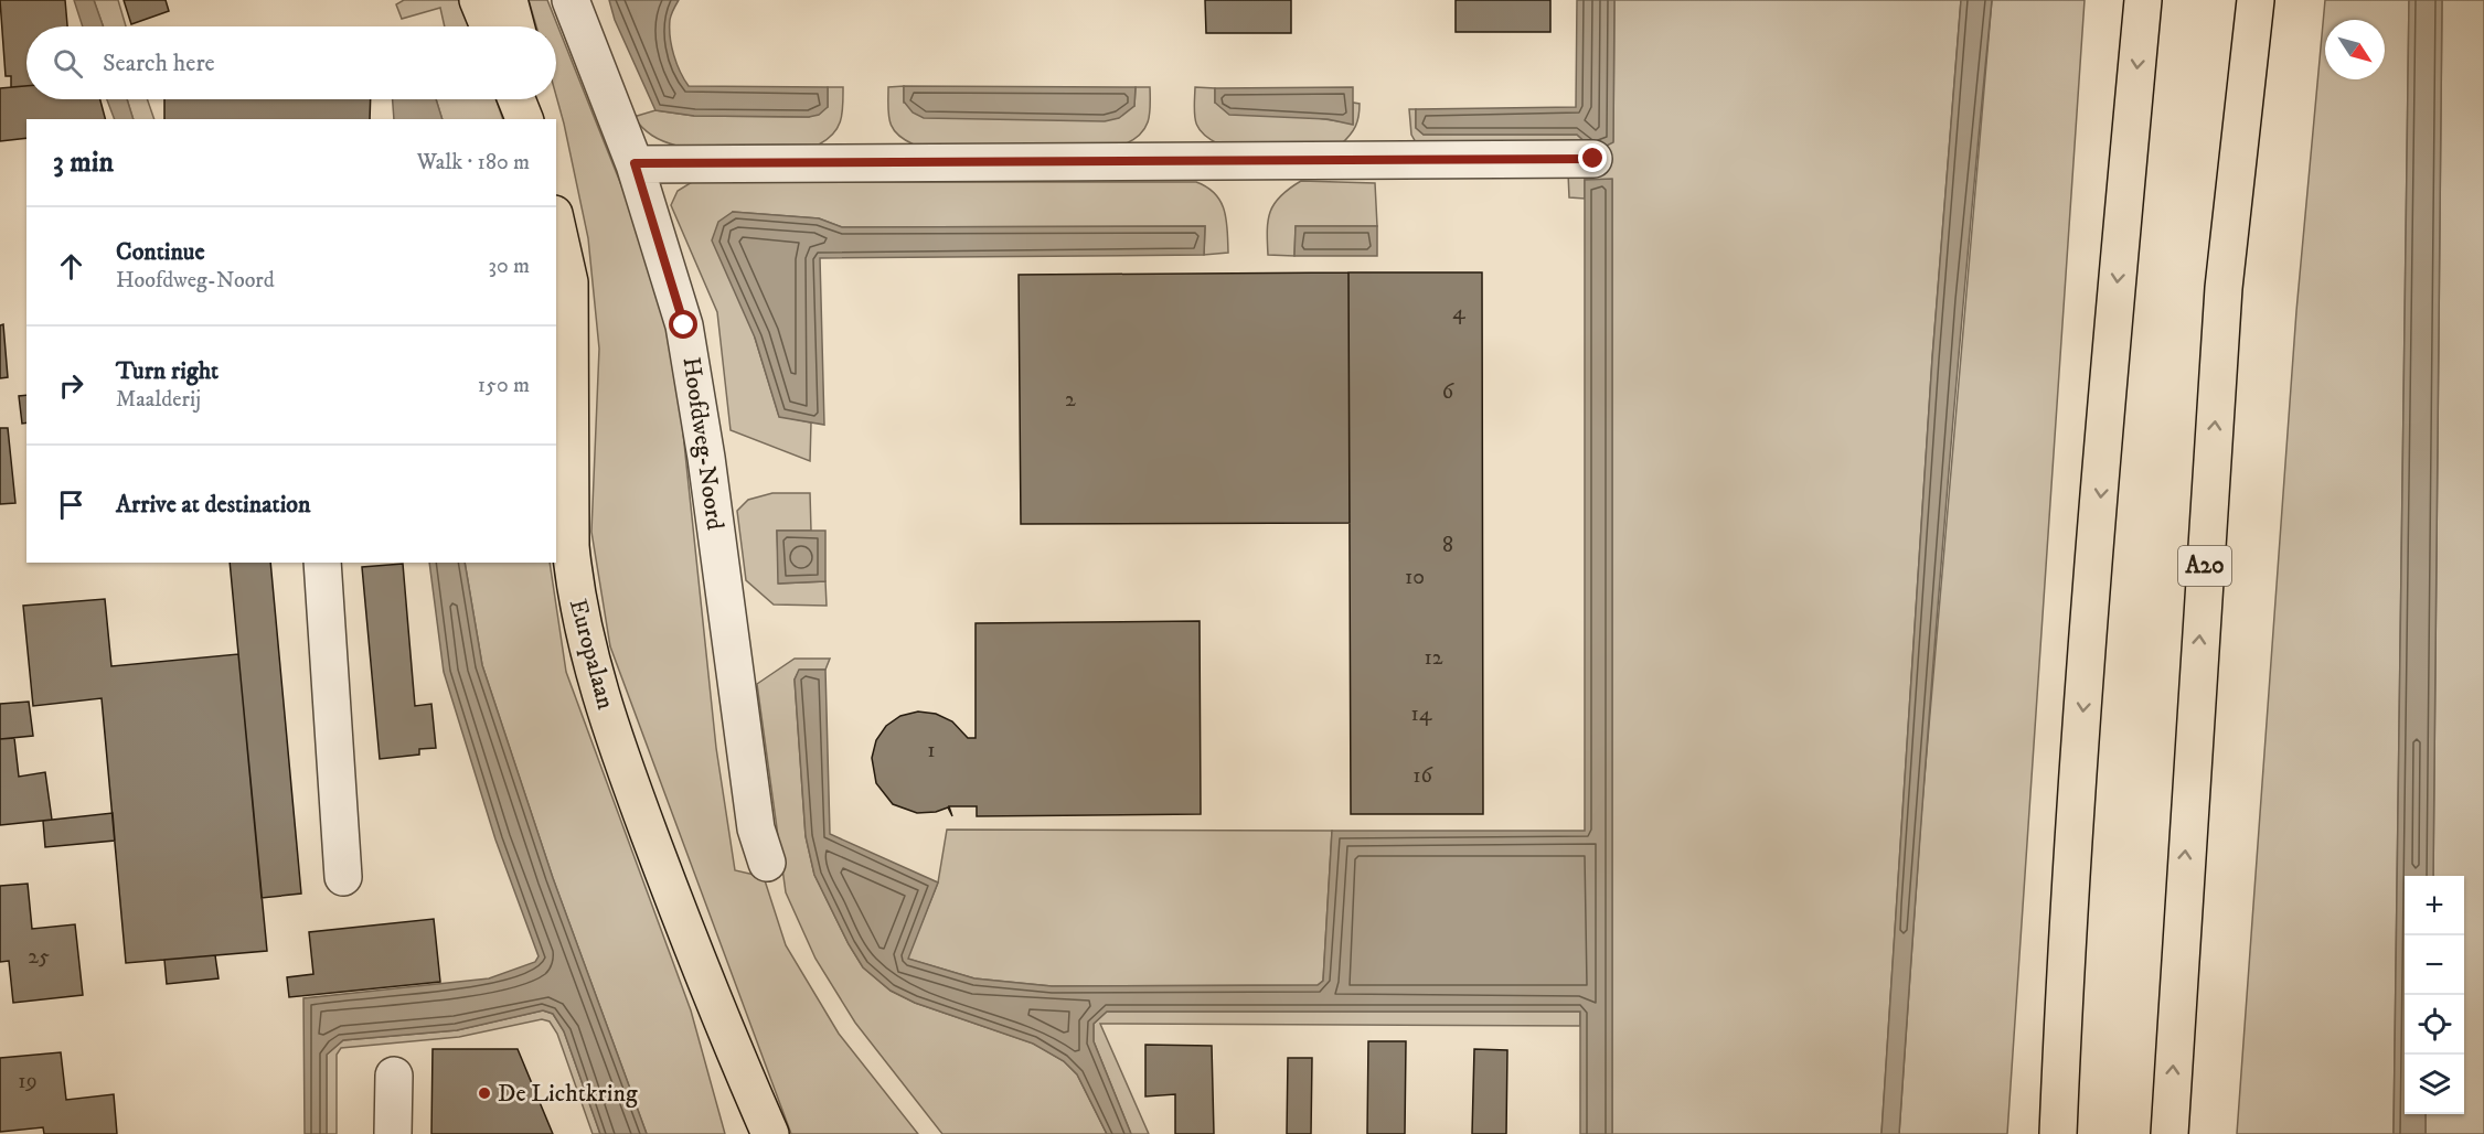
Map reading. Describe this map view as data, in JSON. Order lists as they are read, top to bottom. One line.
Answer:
{"streets":{"main road":["A20","Europalaan"],"street":["Hoofdweg-Noord"]},"places":["De Lichtkring"],"house_numbers":["4","6","2","8","10","12","14","1","16","25","19"],"north":"bottom right","page":{"search":"Search here","heading":["3 min","Walk · 180 m"],"list":[["Continue","Hoofdweg-Noord","30 m"],["Turn right","Maalderij","150 m"],"Arrive at destination"],"map_buttons":["+","−"]}}
